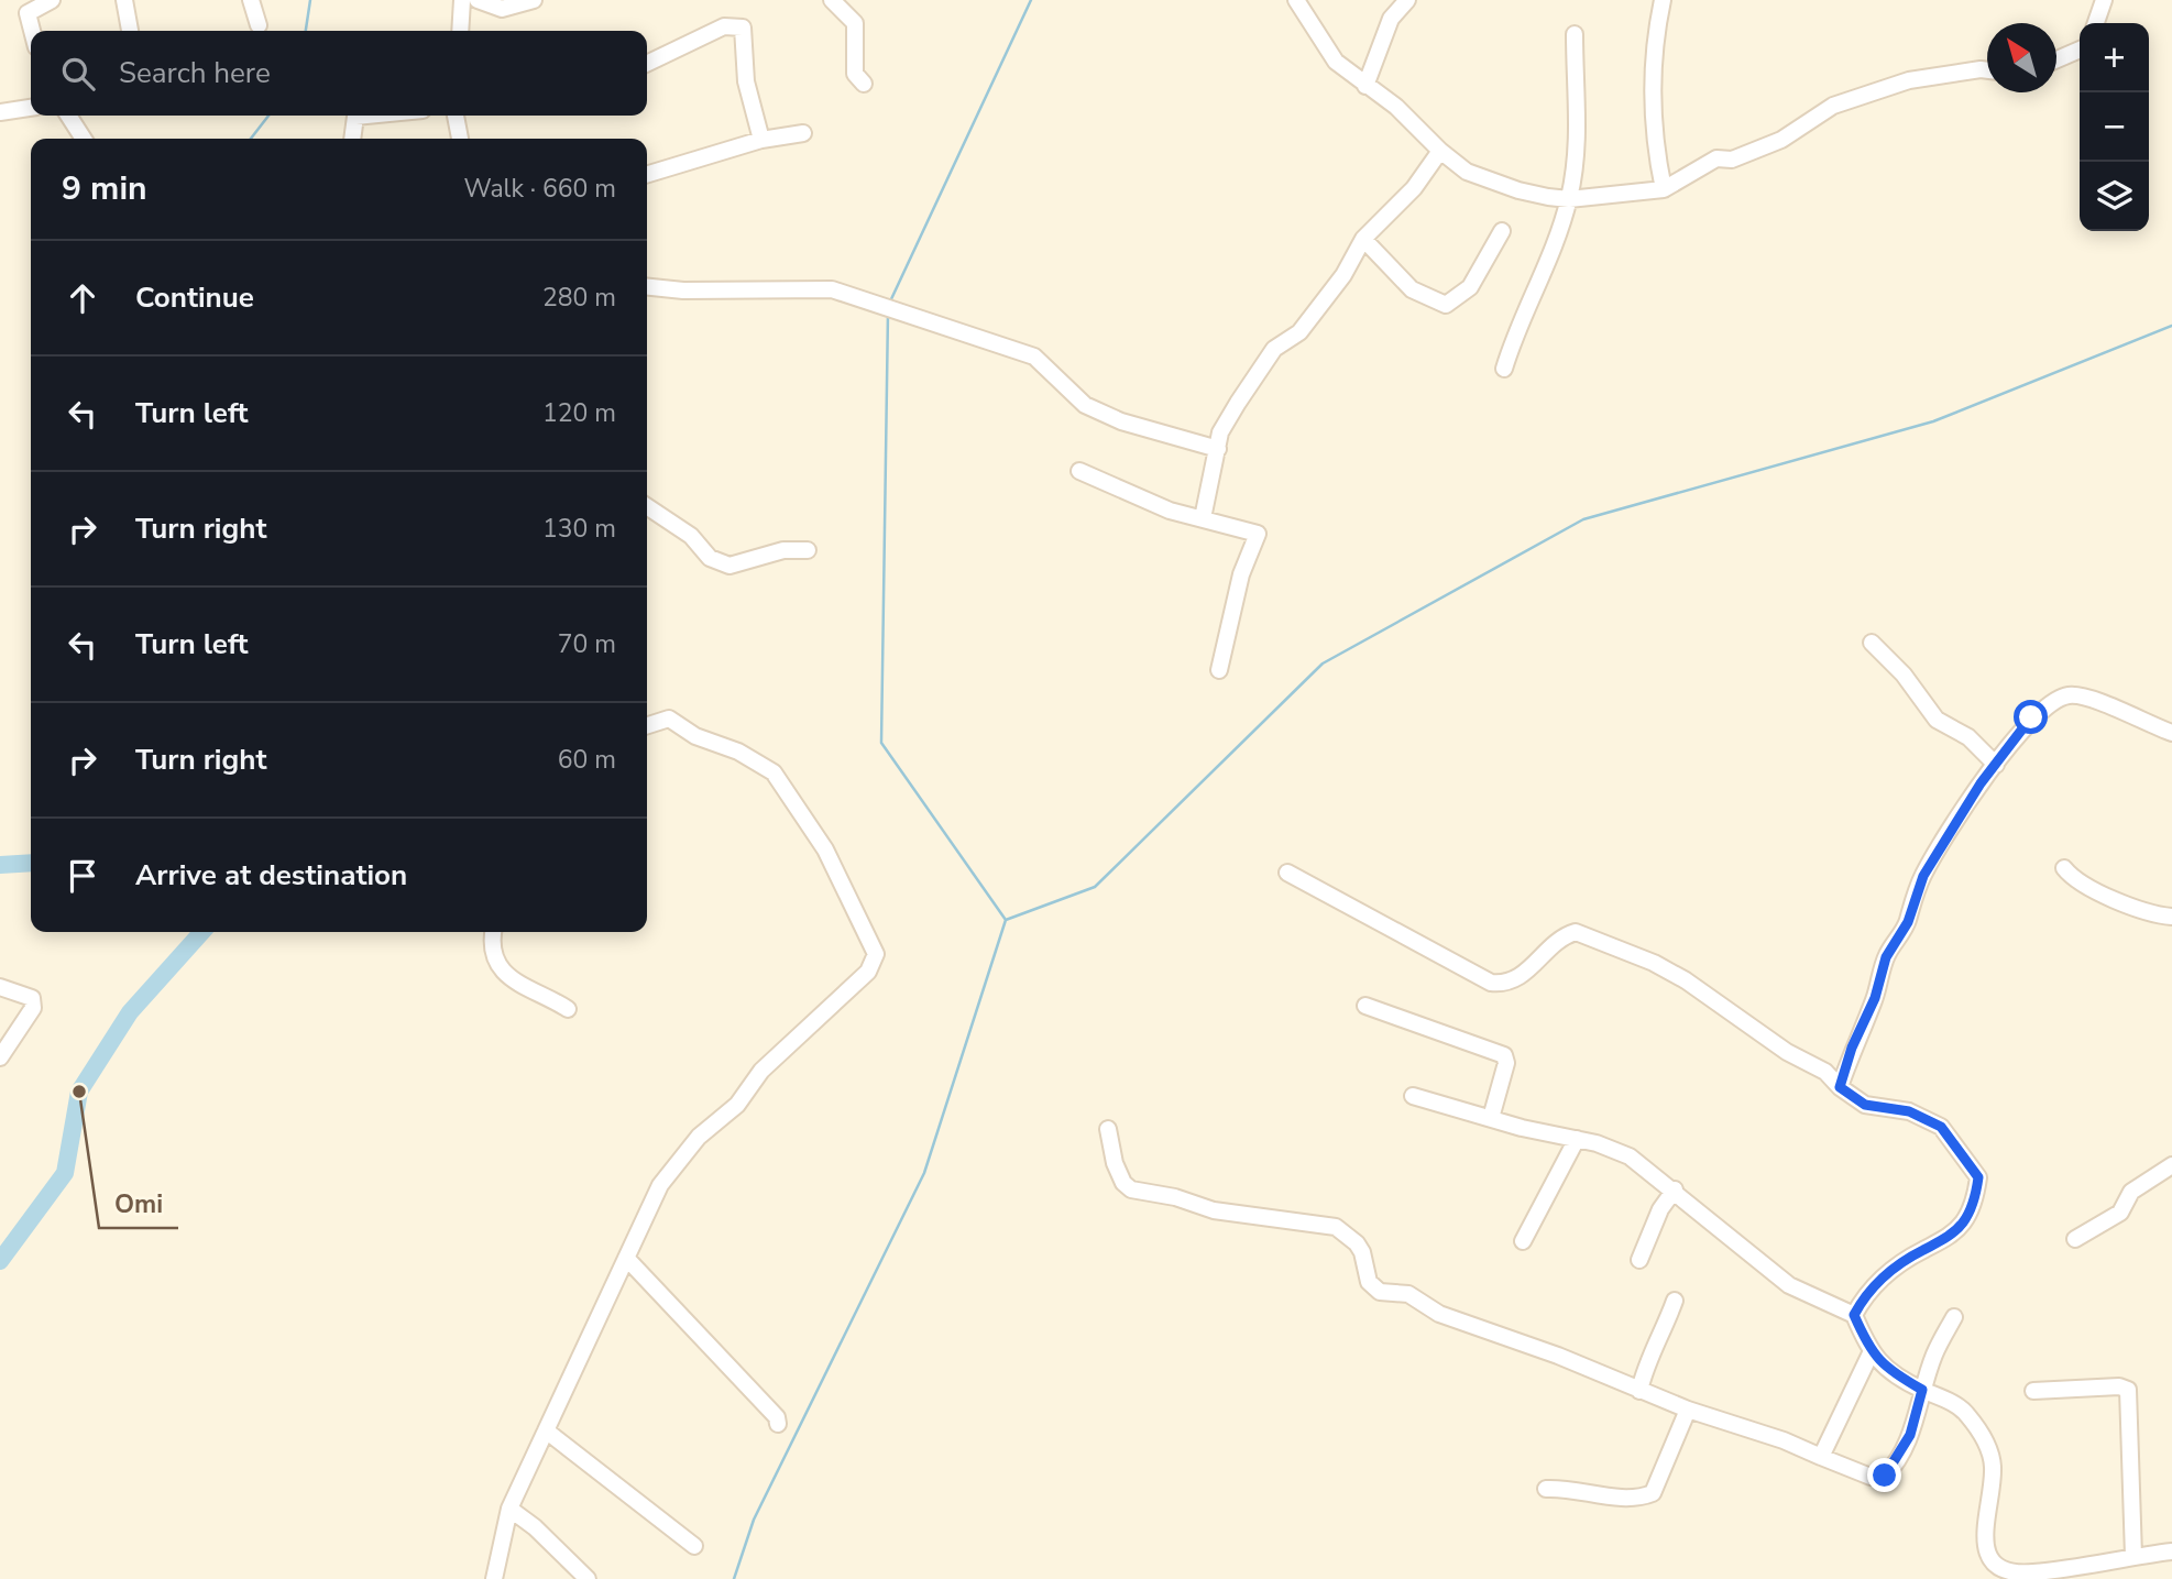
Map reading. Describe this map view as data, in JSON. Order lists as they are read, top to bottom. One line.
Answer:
{"places":["Omi"],"north":"top left","page":{"map_buttons":["+","−"],"search":"Search here","heading":["9 min","Walk · 660 m"],"list":[["Continue","280 m"],["Turn left","120 m"],["Turn right","130 m"],["Turn left","70 m"],["Turn right","60 m"],"Arrive at destination"]}}
